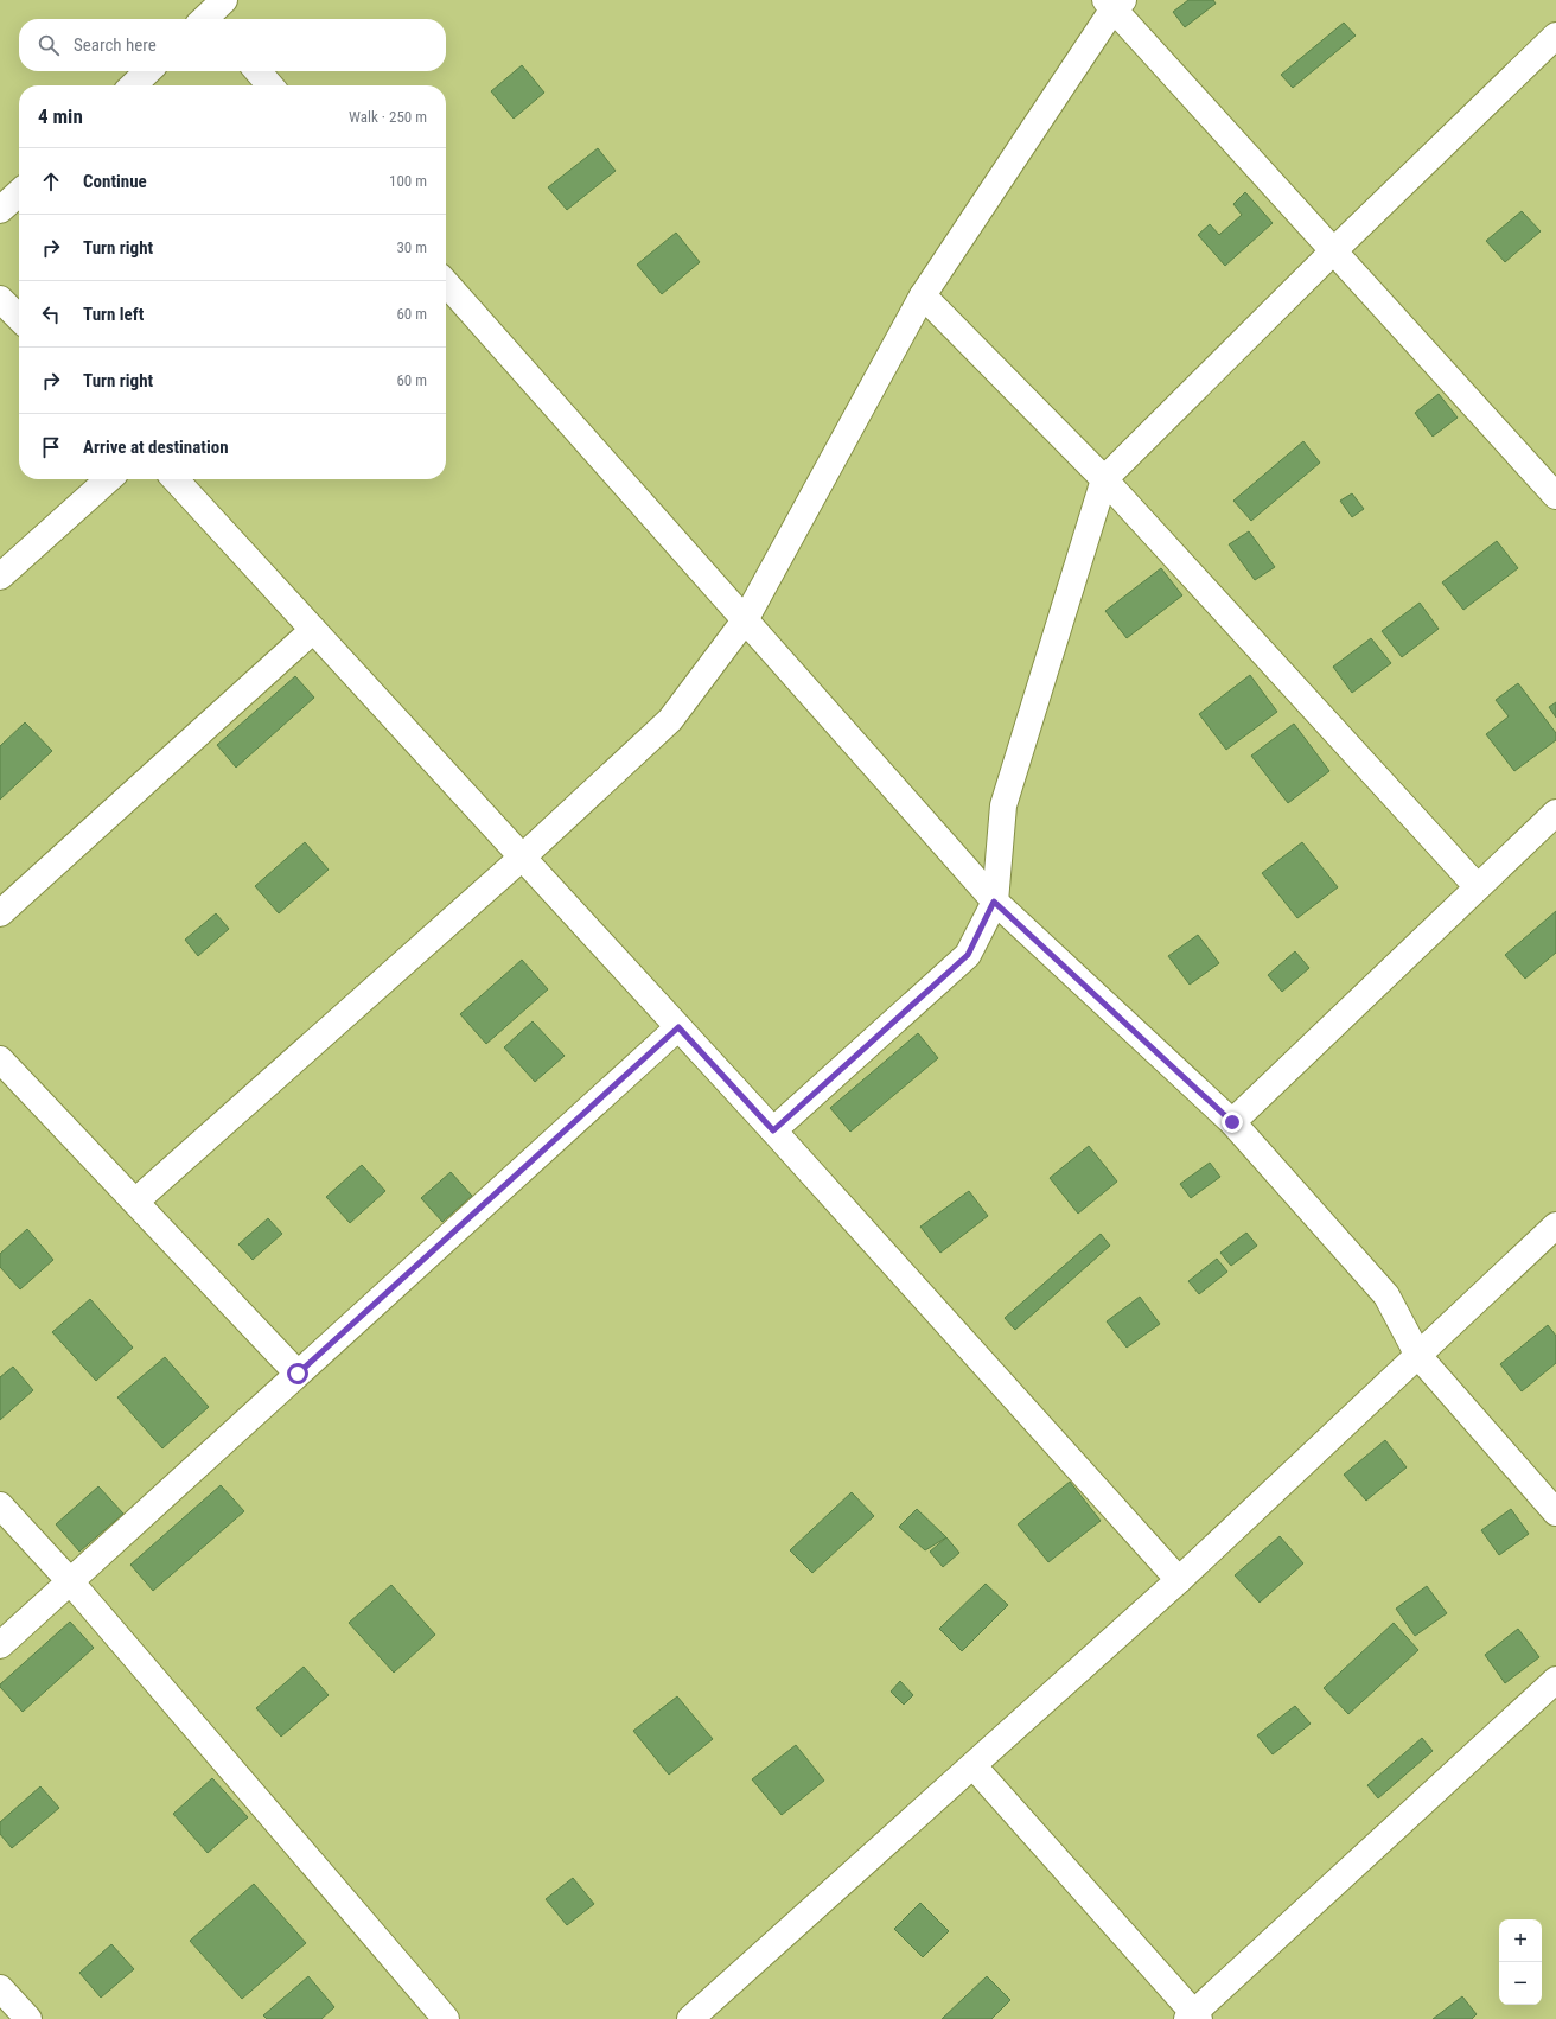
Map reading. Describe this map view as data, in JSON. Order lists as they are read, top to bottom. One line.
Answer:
{"page":{"search":"Search here","heading":["4 min","Walk · 250 m"],"list":[["Continue","100 m"],["Turn right","30 m"],["Turn left","60 m"],["Turn right","60 m"],"Arrive at destination"],"map_buttons":["+","−"]}}
